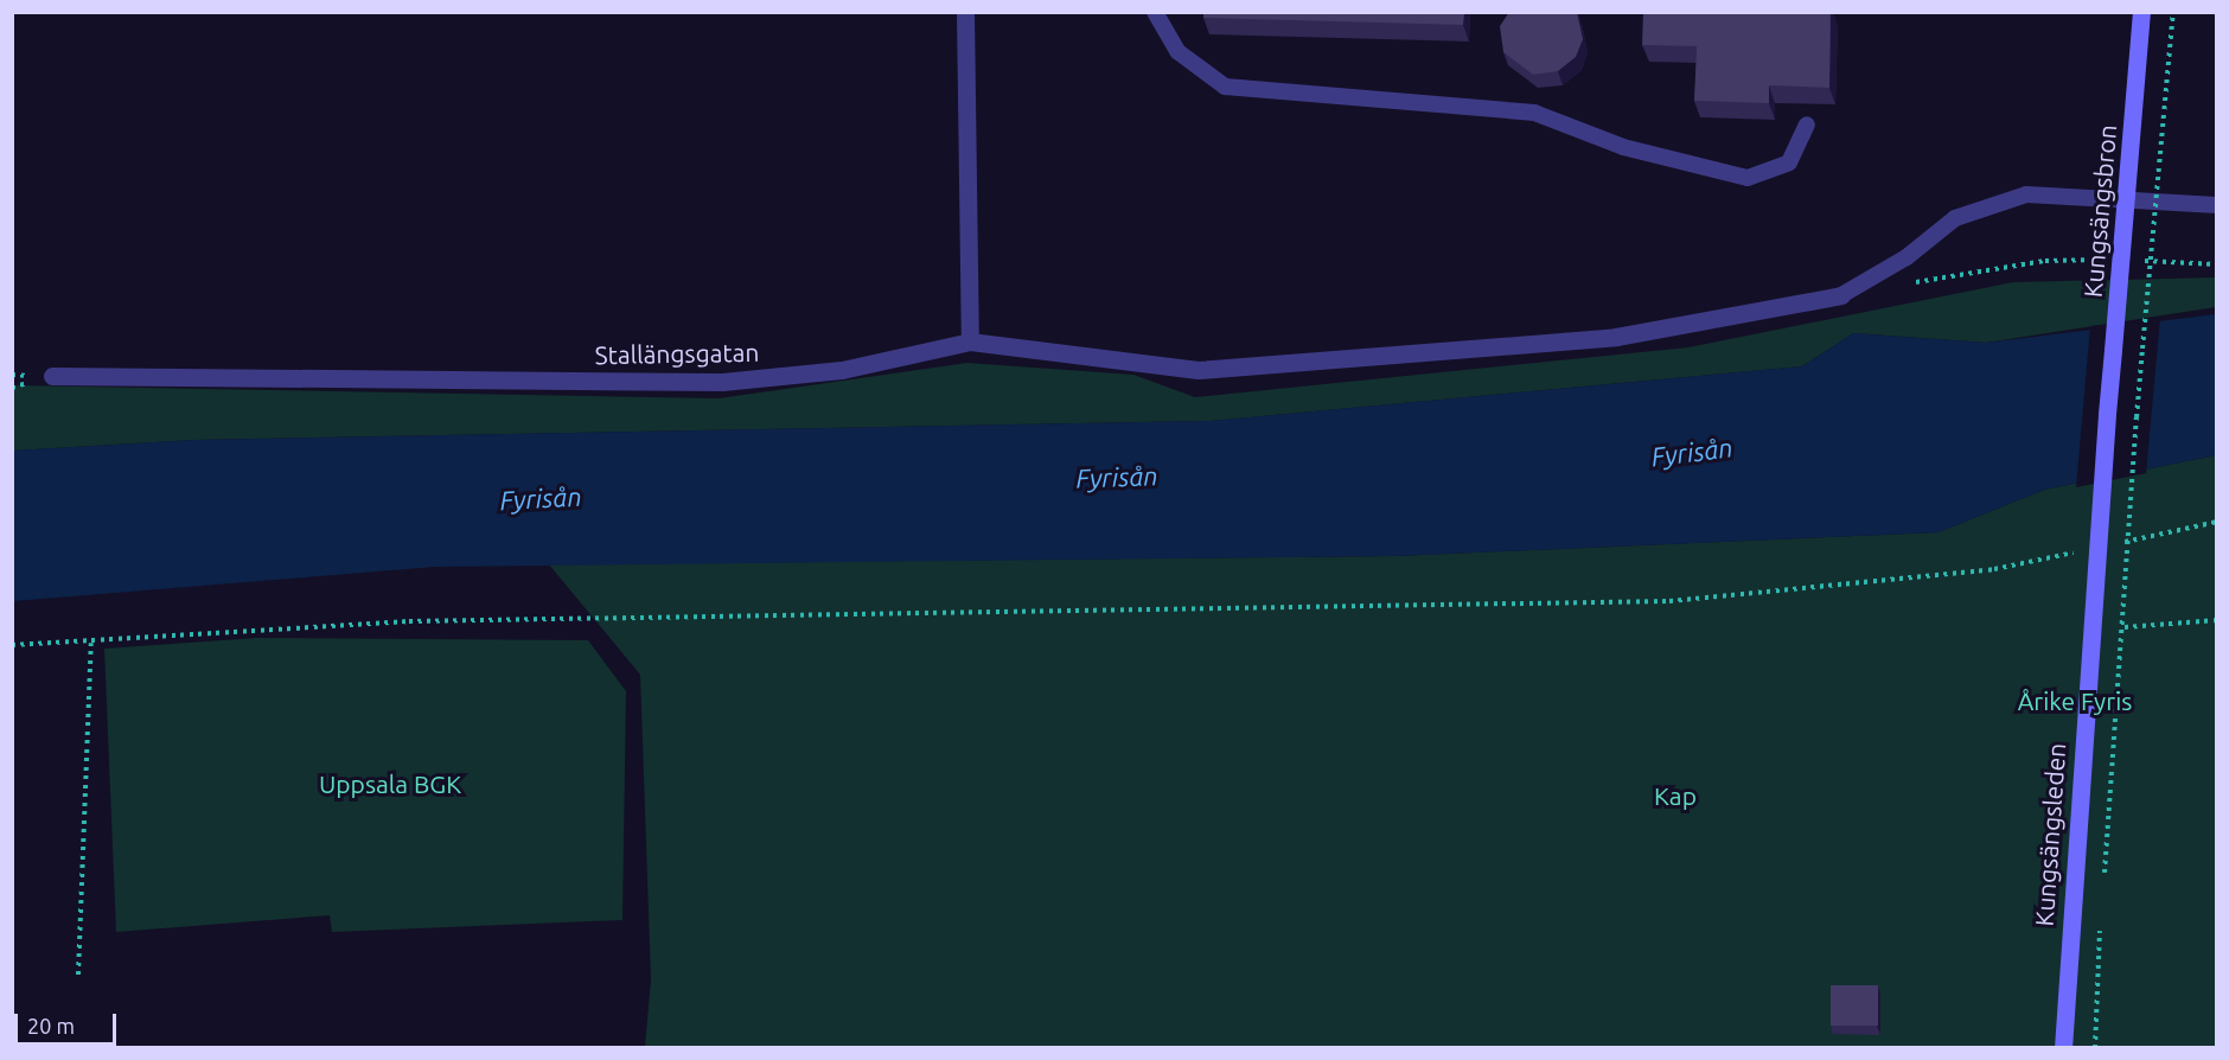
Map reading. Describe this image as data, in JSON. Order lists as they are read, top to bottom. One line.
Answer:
{"streets":{"main road":["Kungsängsbron","Kungsängsleden"],"street":["Stallängsgatan"]},"crossings":[["Kungsängsbron","Kungsängsleden"]],"water":["Fyrisån"],"parks":["Årike Fyris","Uppsala BGK","Kap"],"scale_bar":"20 m"}
